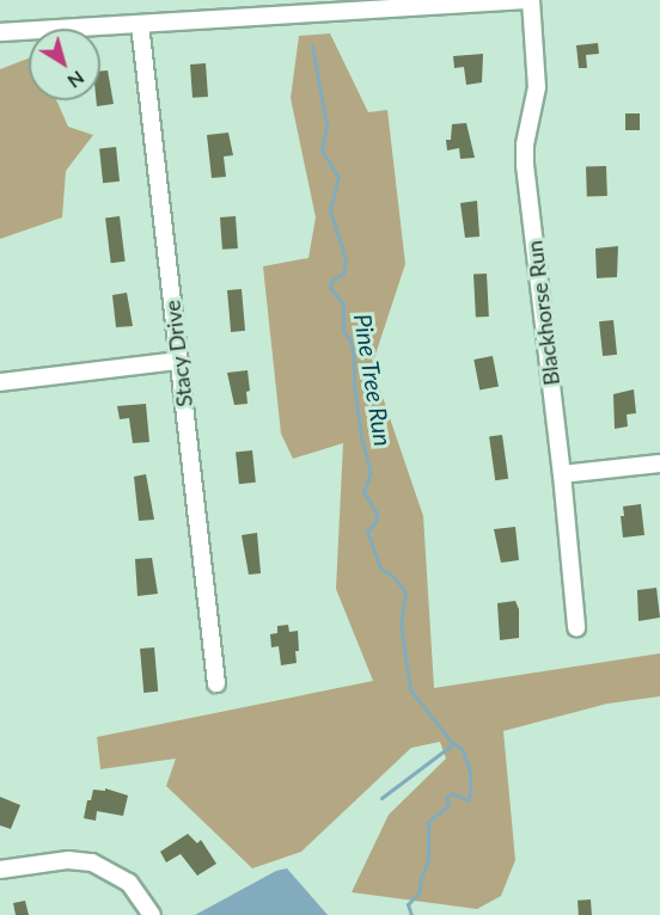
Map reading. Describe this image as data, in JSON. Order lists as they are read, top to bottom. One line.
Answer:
{"streets":{"street":["Blackhorse Run","Stacy Drive"]},"water":["Pine Tree Run"],"north":"bottom right"}
